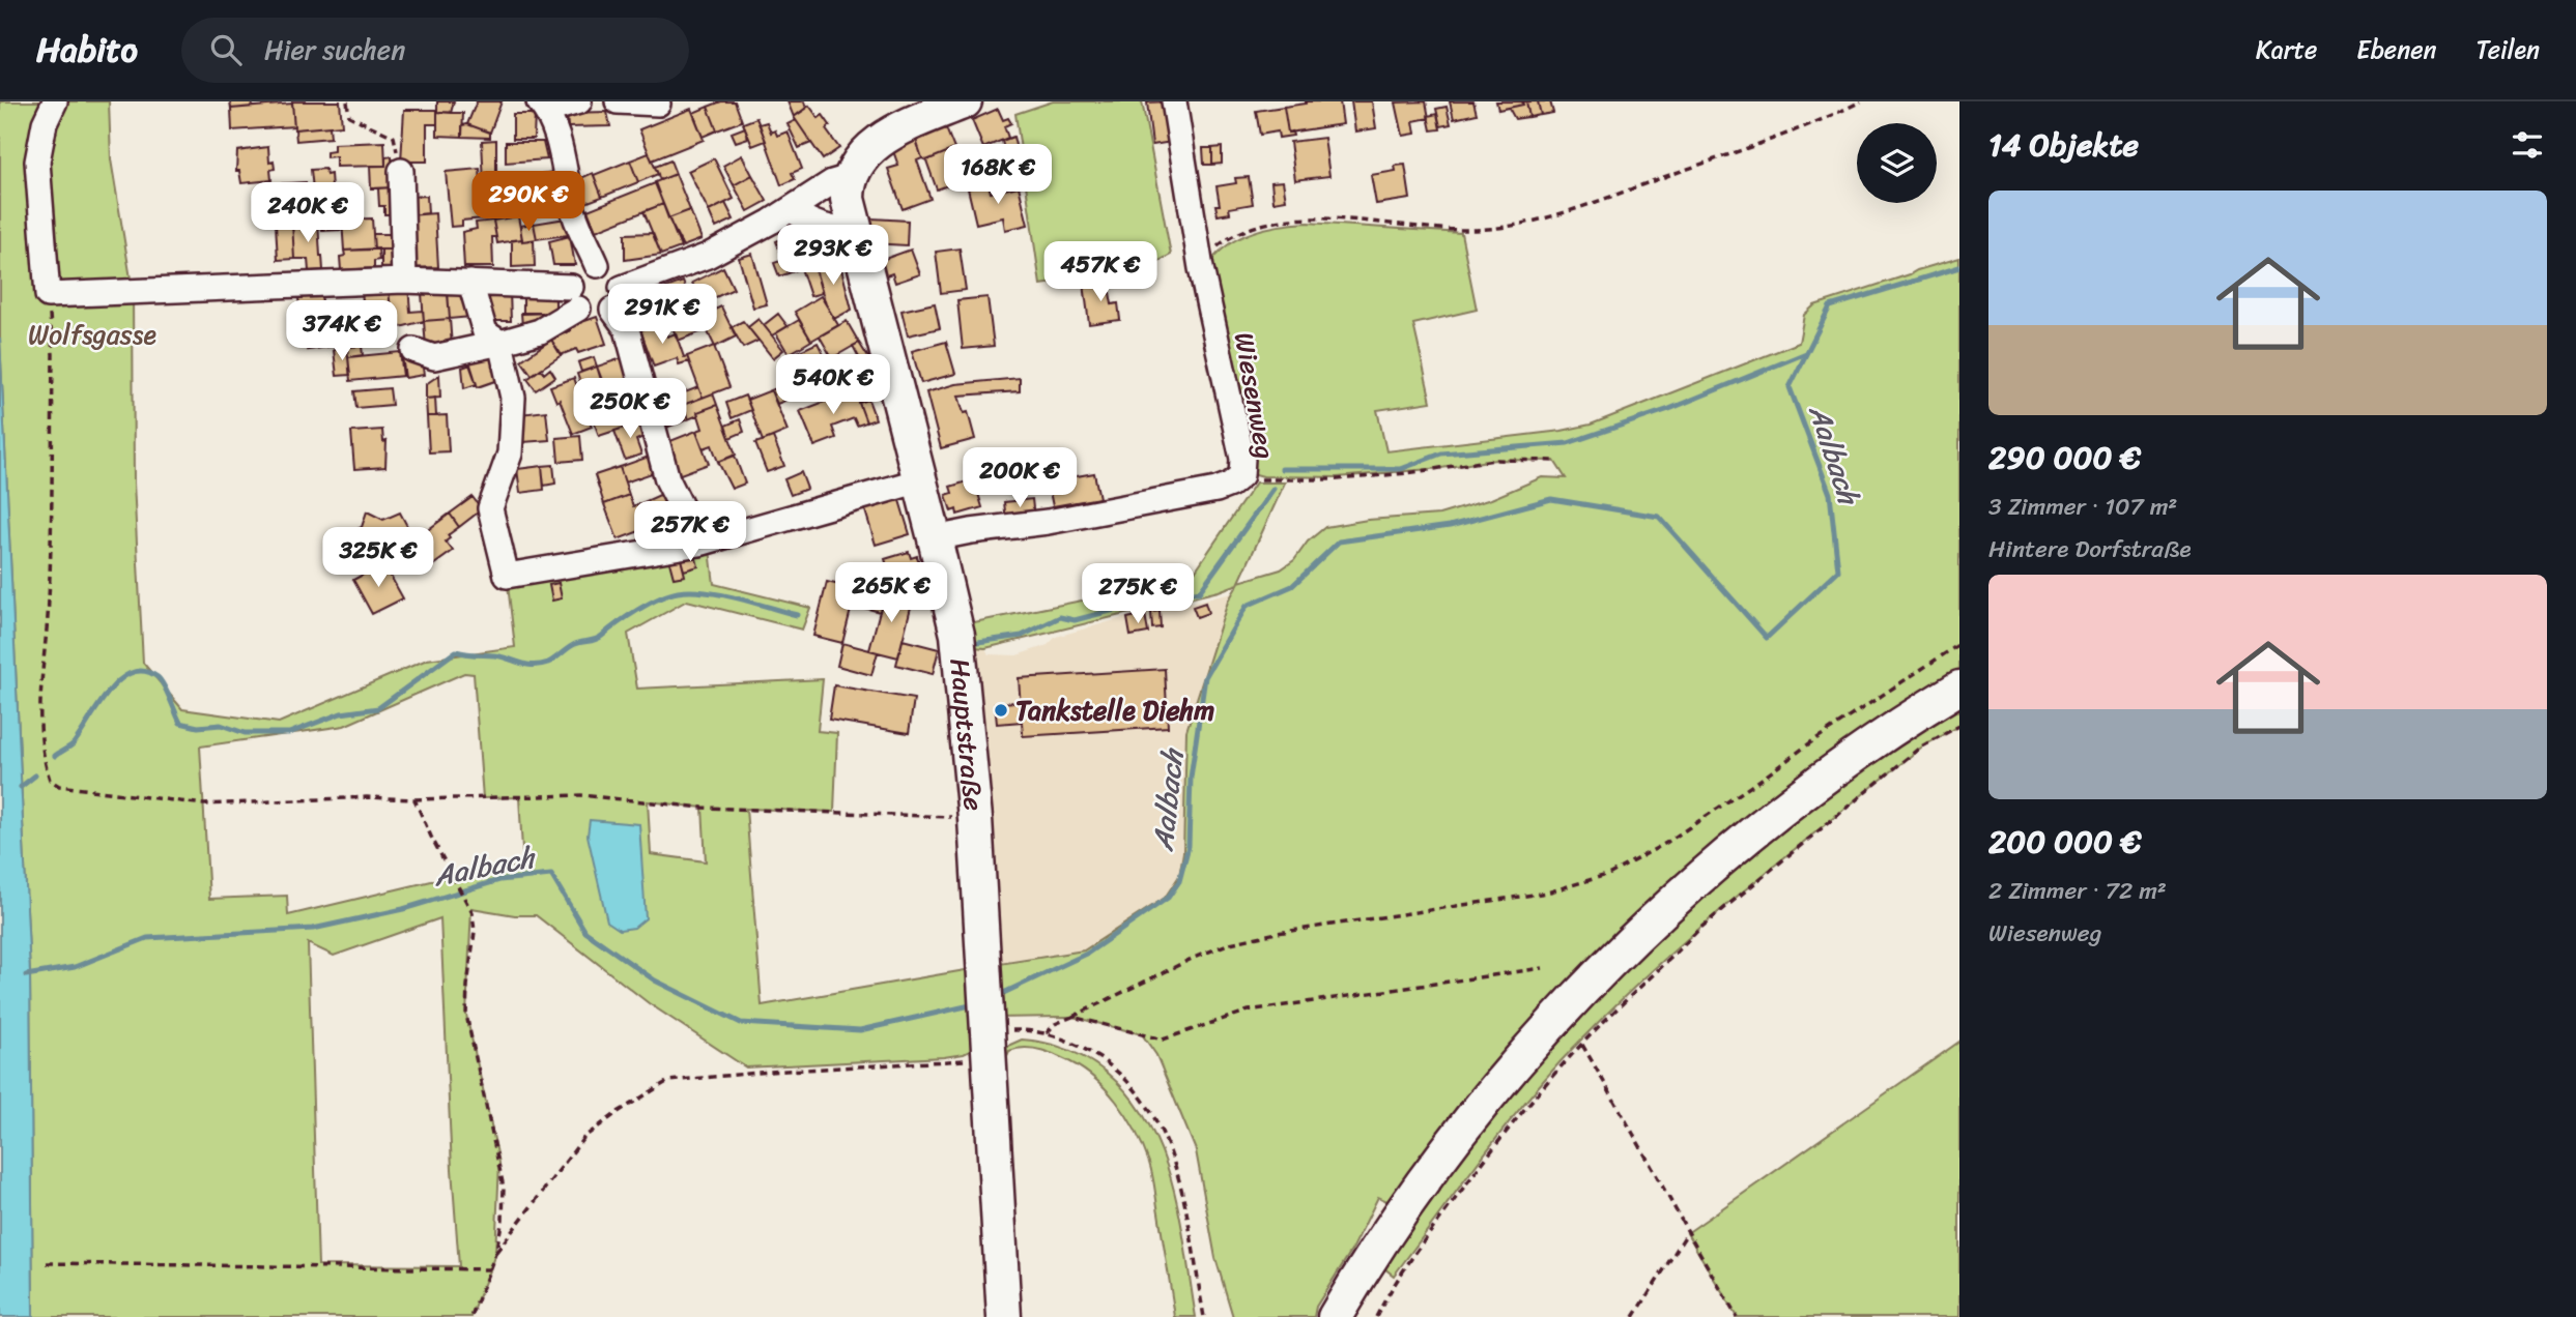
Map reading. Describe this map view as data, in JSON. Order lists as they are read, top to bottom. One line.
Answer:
{"streets":{"street":["Wiesenweg","Hauptstraße"]},"crossings":[["Wiesenweg","Hauptstraße"]],"water":["Aalbach"],"parks":["Wolfsgasse"],"places":["Tankstelle Diehm"],"page":{"header":"Habito","search":"Hier suchen","nav":["Karte","Ebenen","Teilen"],"heading":"14 Objekte","price":["168K €","290K €","240K €","293K €","457K €","291K €","374K €","540K €","250K €","200K €","257K €","325K €","265K €","275K €"],"list":[{"name":"290 000 €","note":"3 Zimmer · 107 m² · Hintere Dorfstraße"},{"name":"200 000 €","note":"2 Zimmer · 72 m² · Wiesenweg"}]}}
